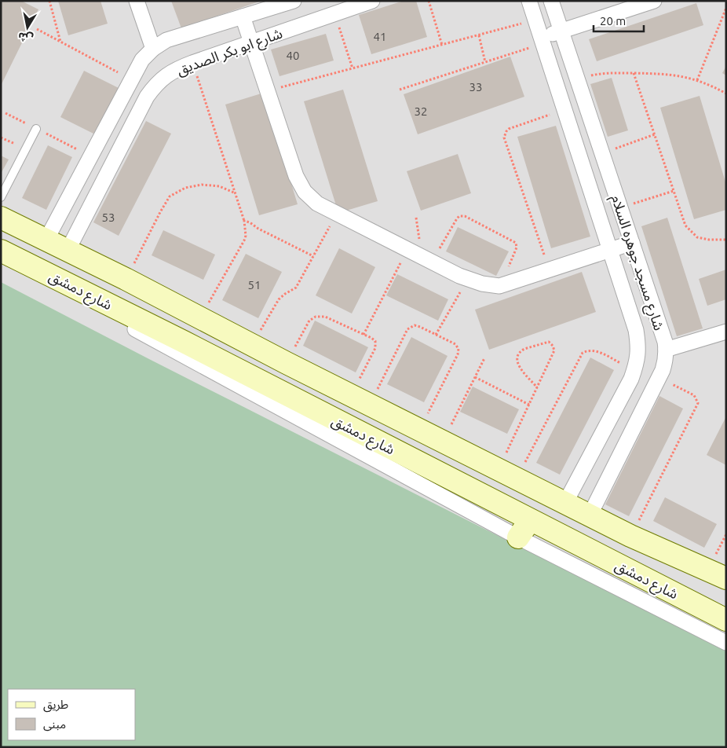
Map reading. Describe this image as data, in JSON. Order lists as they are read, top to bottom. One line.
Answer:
{"streets":{"street":["شارع ابو بكر الصديق","شارع مسجد جوهره السلام","شارع دمشق"]},"crossings":[["شارع ابو بكر الصديق","شارع دمشق"],["شارع مسجد جوهره السلام","شارع دمشق"]],"house_numbers":["41","40","33","32","53","51"],"legend":["طريق","مبنى"],"scale_bar":"20 m","north":"bottom"}
